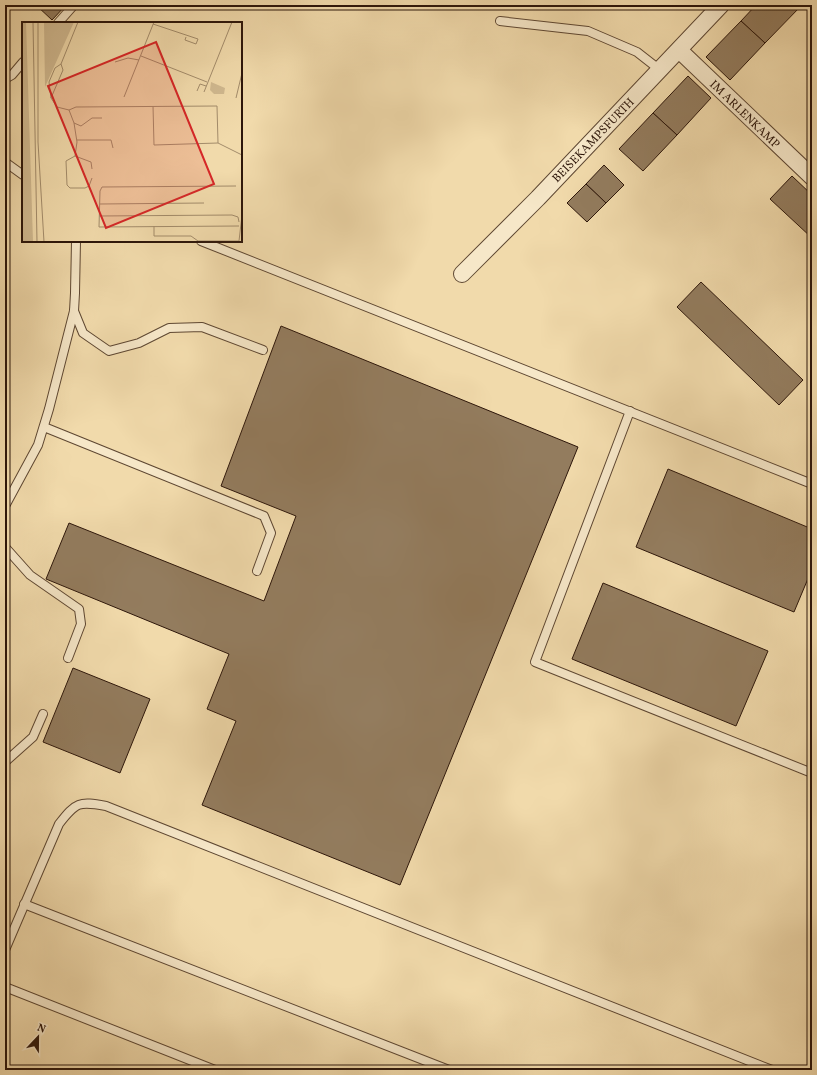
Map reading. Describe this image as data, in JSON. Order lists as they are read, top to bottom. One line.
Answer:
{"streets":{"street":["IM ARLENKAMP","BEISEKAMPSFURTH"]},"crossings":[["IM ARLENKAMP","BEISEKAMPSFURTH"]],"north":"top"}
